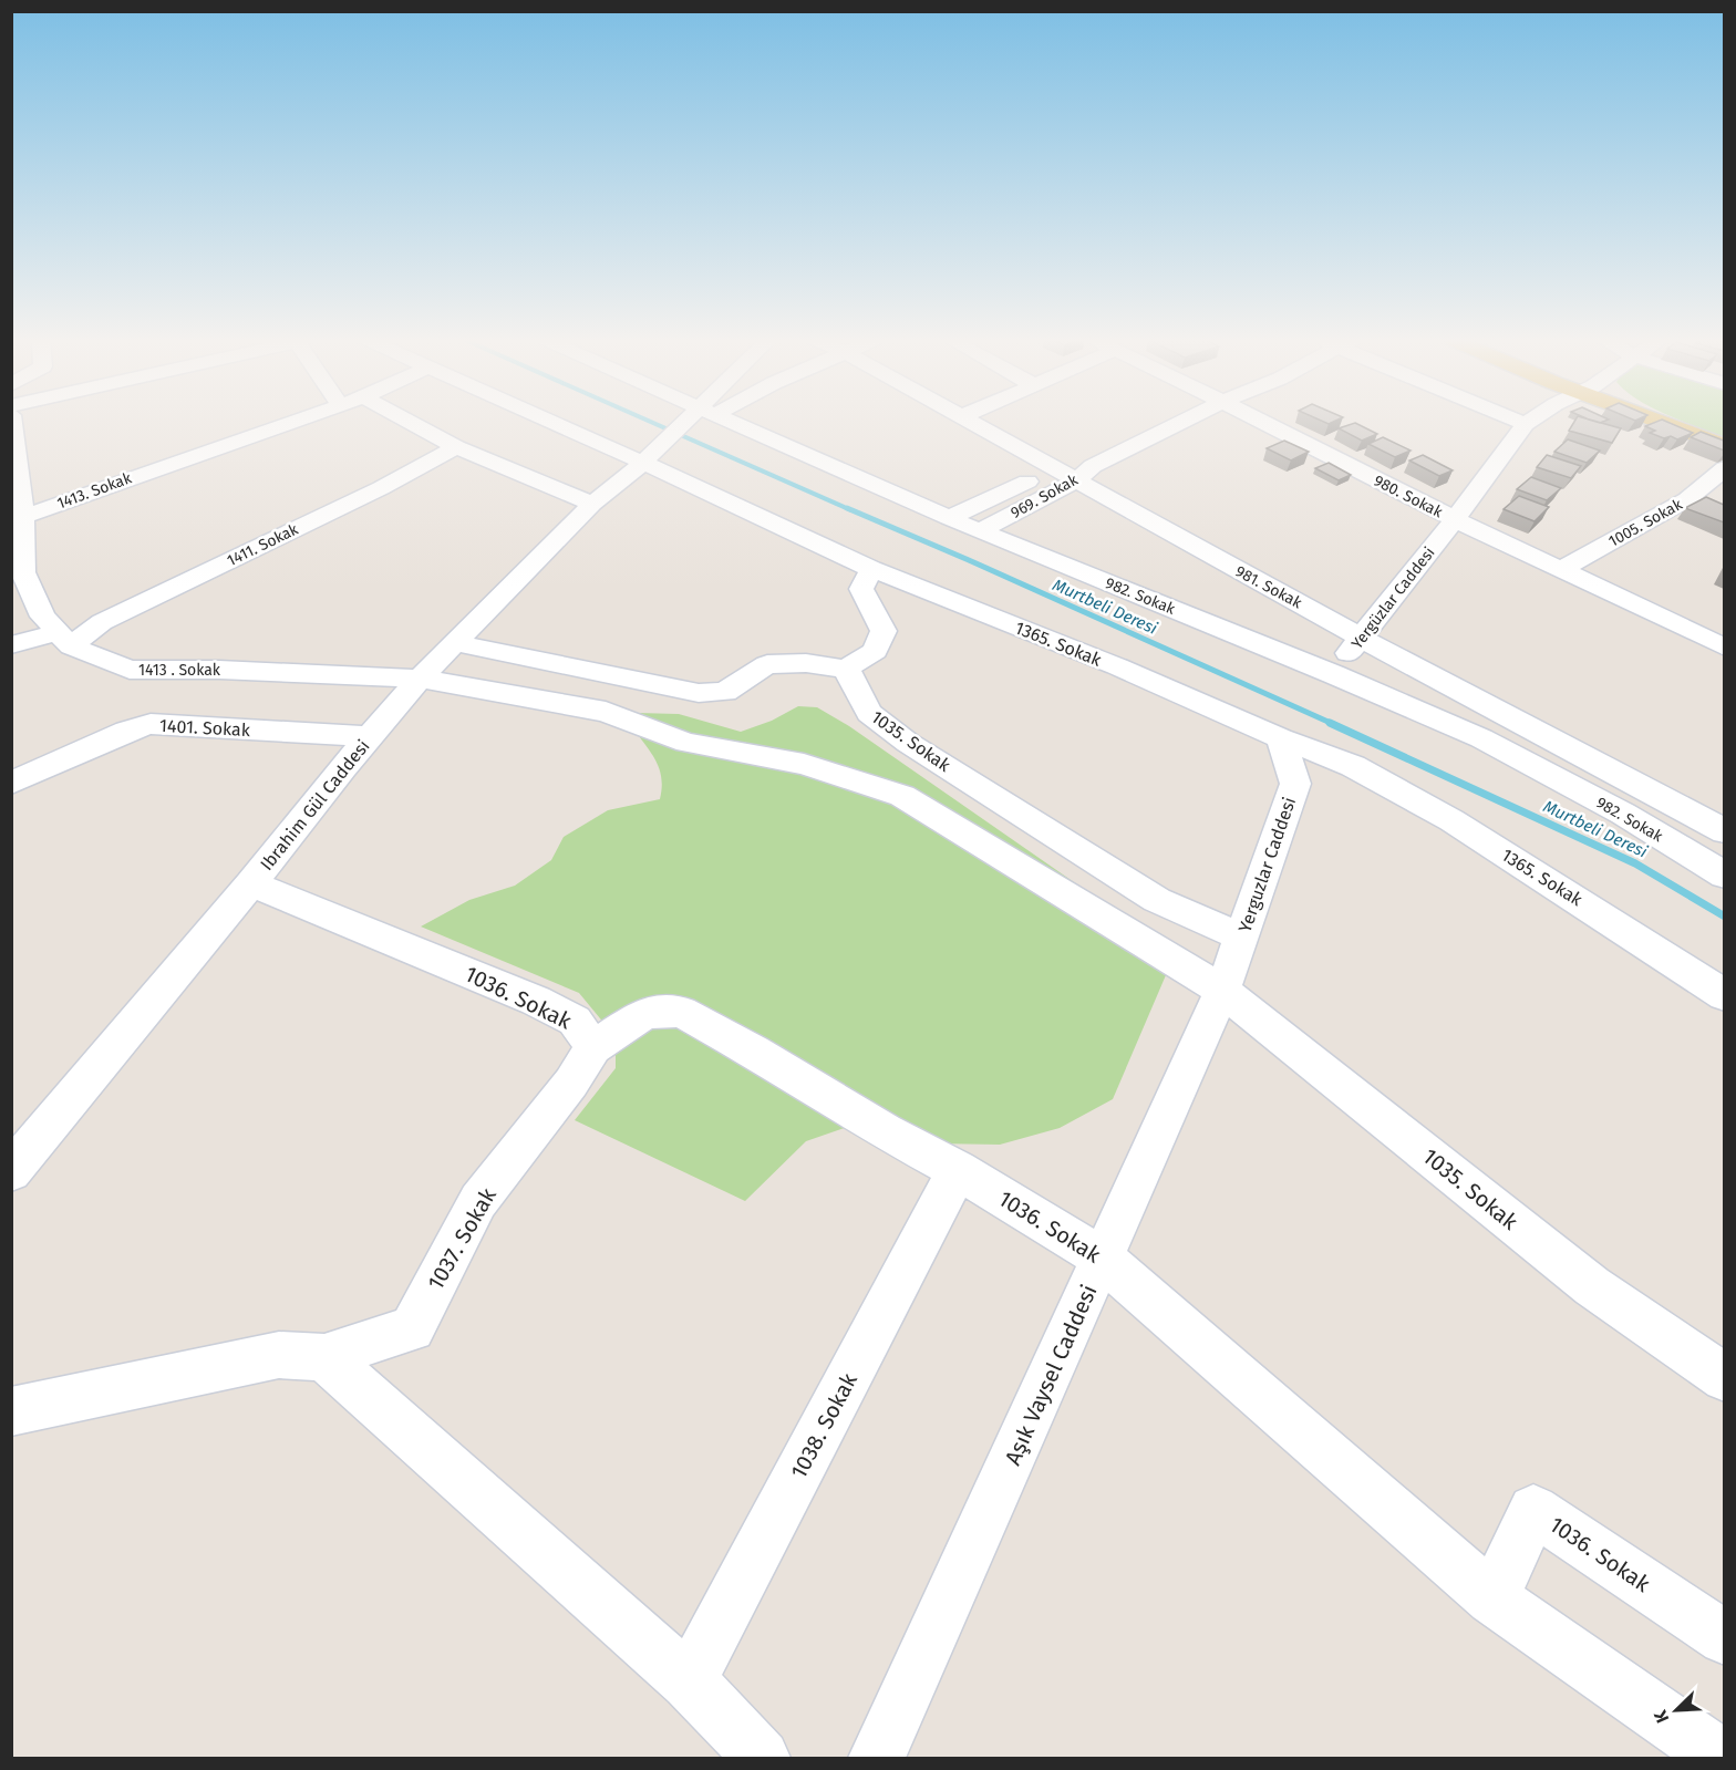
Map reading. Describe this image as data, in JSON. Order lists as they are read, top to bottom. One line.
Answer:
{"streets":{"street":["1413. Sokak","969. Sokak","980. Sokak","1005. Sokak","1411. Sokak","981. Sokak","982. Sokak","Yergüzlar Caddesi","1365. Sokak","1413 . Sokak","1401. Sokak","1035. Sokak","Ibrahim Gül Caddesi","Yerguzlar Caddesi","1036. Sokak","1037. Sokak","Aşık Vaysel Caddesi","1038. Sokak"]},"crossings":[["969. Sokak","981. Sokak"],["969. Sokak","982. Sokak"],["980. Sokak","1005. Sokak"],["980. Sokak","Yergüzlar Caddesi"],["1411. Sokak","1413 . Sokak"],["981. Sokak","Yergüzlar Caddesi"],["982. Sokak","Yergüzlar Caddesi"],["1365. Sokak","Ibrahim Gül Caddesi"],["1365. Sokak","Yerguzlar Caddesi"],["1413 . Sokak","1035. Sokak"],["1413 . Sokak","Ibrahim Gül Caddesi"],["1413 . Sokak","Yerguzlar Caddesi"],["1413 . Sokak","Aşık Vaysel Caddesi"],["1401. Sokak","Ibrahim Gül Caddesi"],["1035. Sokak","Yerguzlar Caddesi"],["1035. Sokak","Aşık Vaysel Caddesi"],["Ibrahim Gül Caddesi","1036. Sokak"],["Yerguzlar Caddesi","Aşık Vaysel Caddesi"],["1036. Sokak","1037. Sokak"],["1036. Sokak","Aşık Vaysel Caddesi"],["1036. Sokak","1038. Sokak"]],"water":["Murtbeli Deresi"],"north":"bottom left"}
